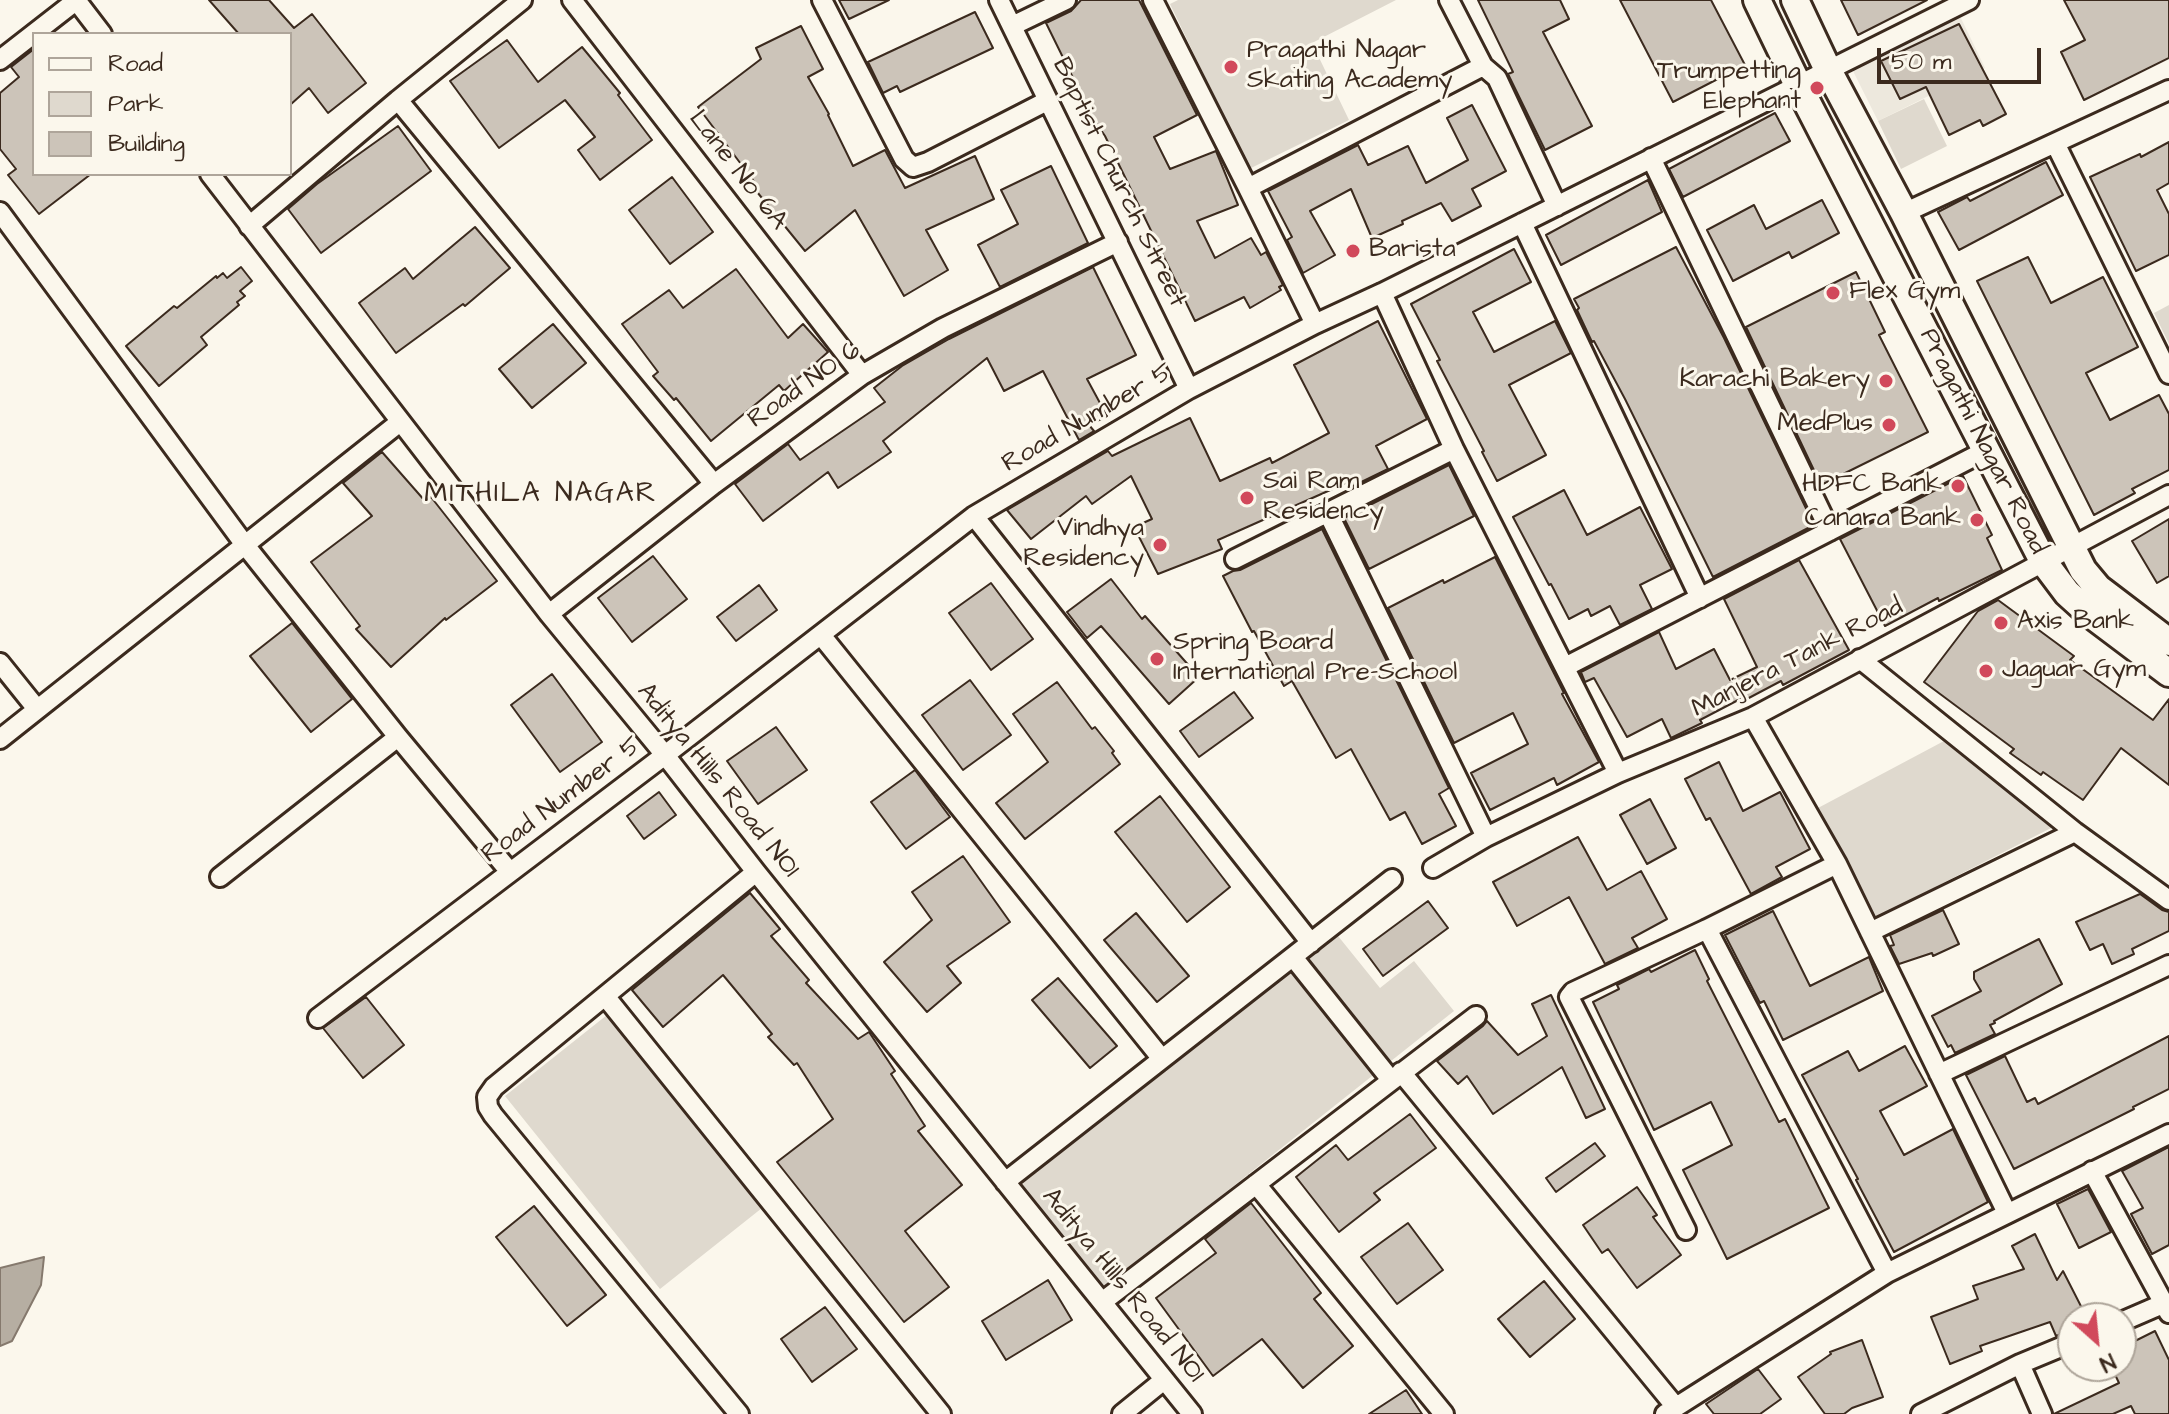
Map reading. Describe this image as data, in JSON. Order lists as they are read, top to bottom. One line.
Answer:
{"streets":{"main road":["Pragathi Nagar Road"],"street":["Lane No 6A","Baptist Church Street","Road NO 6","Road Number 5","Manjera Tank Road","Aditya Hills Road NO1"]},"crossings":[["Lane No 6A","Road NO 6"],["Baptist Church Street","Road NO 6"],["Baptist Church Street","Road Number 5"],["Road NO 6","Aditya Hills Road NO1"],["Road Number 5","Pragathi Nagar Road"],["Road Number 5","Aditya Hills Road NO1"],["Pragathi Nagar Road","Manjera Tank Road"]],"districts":["MITHILA NAGAR"],"places":["Pragathi Nagar Skating Academy","Trumpetting Elephant","Barista","Flex Gym","Karachi Bakery","MedPlus","HDFC Bank","Sai Ram Residency","Canara Bank","Vindhya Residency","Axis Bank","Spring Board International Pre-School","Jaguar Gym"],"legend":["Road","Park","Building"],"scale_bar":"50 m","north":"bottom right"}
